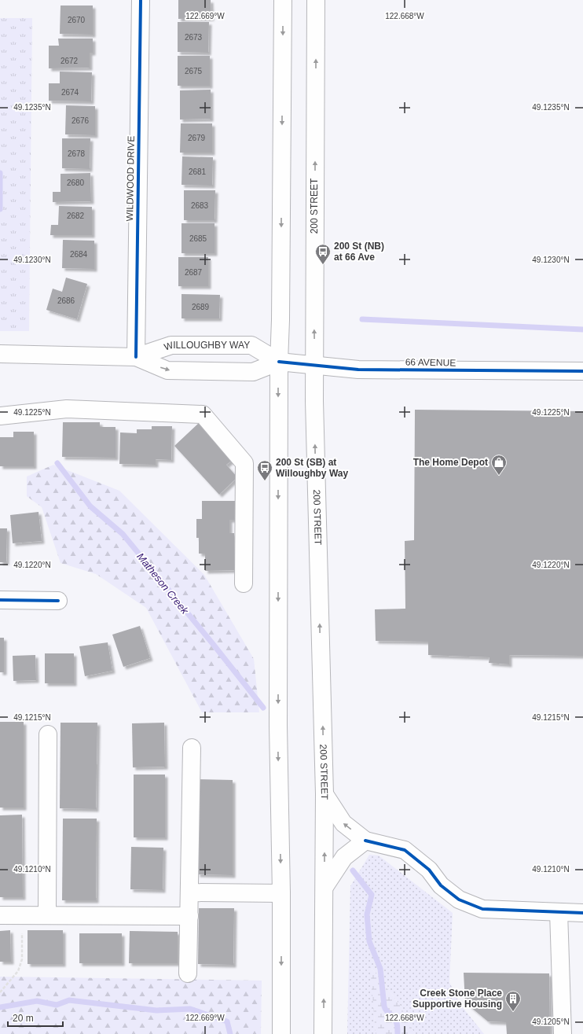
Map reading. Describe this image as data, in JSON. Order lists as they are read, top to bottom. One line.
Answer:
{"streets":{"main road":["WILDWOOD DRIVE","200 STREET","WILLOUGHBY WAY","66 AVENUE"]},"crossings":[["WILDWOOD DRIVE","WILLOUGHBY WAY"],["200 STREET","66 AVENUE"],["WILLOUGHBY WAY","66 AVENUE"]],"water":["Matheson Creek"],"places":{"bus stop":["200 St (NB) at 66 Ave","200 St (SB) at Willoughby Way"],"shop":["The Home Depot"],"building":["Creek Stone Place Supportive Housing"]},"house_numbers":["2670","2673","2672","2675","2674","2676","2679","2678","2681","2680","2683","2682","2685","2684","2687","2686","2689"],"scale_bar":"20 m","coordinates":["122.669°W","122.668°W","49.1235°N","49.1230°N","49.1225°N","49.1220°N","49.1215°N","49.1210°N","49.1205°N"]}
